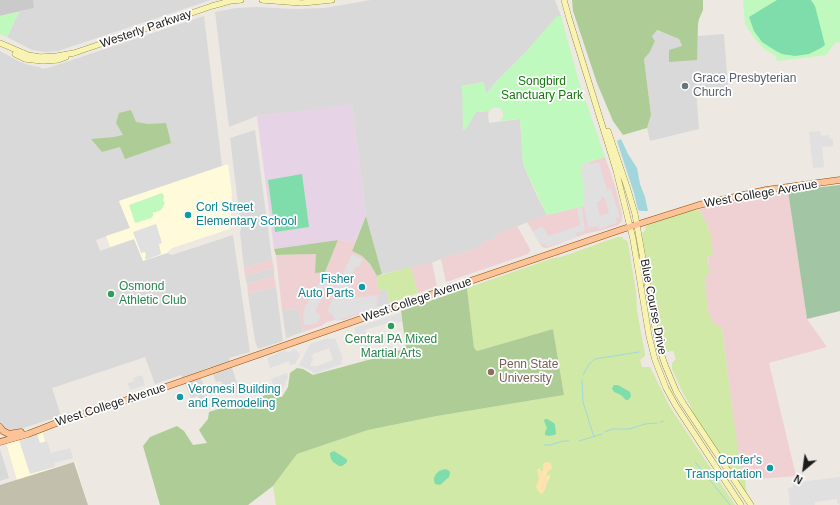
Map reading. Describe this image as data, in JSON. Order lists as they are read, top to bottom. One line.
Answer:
{"streets":{"main road":["Westerly Parkway","West College Avenue","Blue Course Drive"]},"crossings":[["West College Avenue","Blue Course Drive"]],"parks":["Songbird Sanctuary Park"],"places":["Grace Presbyterian Church","Corl Street Elementary School","Fisher Auto Parts","Osmond Athletic Club","Central PA Mixed Martial Arts","Penn State University","Veronesi Building and Remodeling","Confer's Transportation"],"north":"bottom left"}
